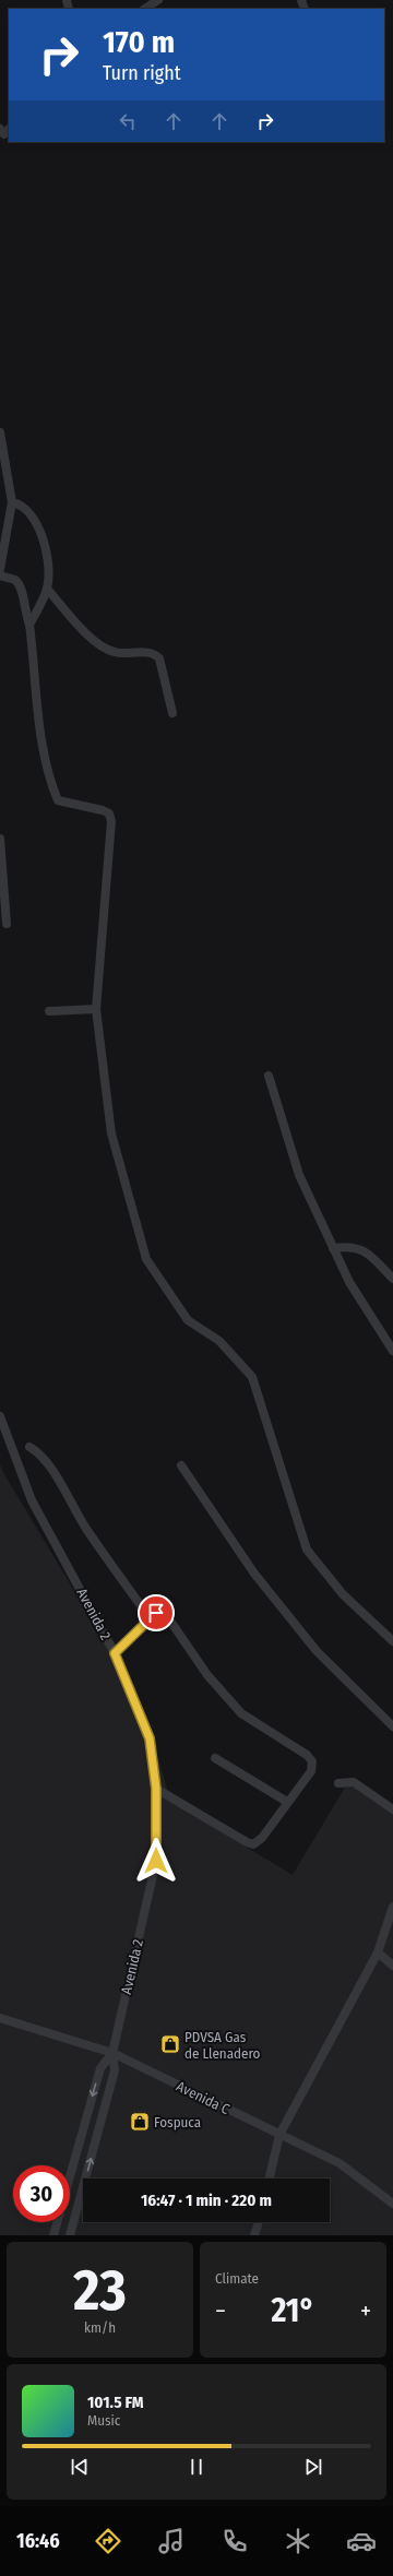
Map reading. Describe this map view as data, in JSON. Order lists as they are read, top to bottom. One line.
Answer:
{"streets":{"street":["Avenida 2","Avenida C"]},"crossings":[["Avenida 2","Avenida C"]],"places":{"shop":["PDVSA Gas de Llenadero","Fospuca"]},"page":{"turn":["170 m","Turn right"],"limit":"30","trip":"16:47 · 1 min · 220 m","tile":[["23","km/h"],"Climate"],"heat":["−","21°","+"],"song":["101.5 FM","Music"],"tabs":"16:46"}}
